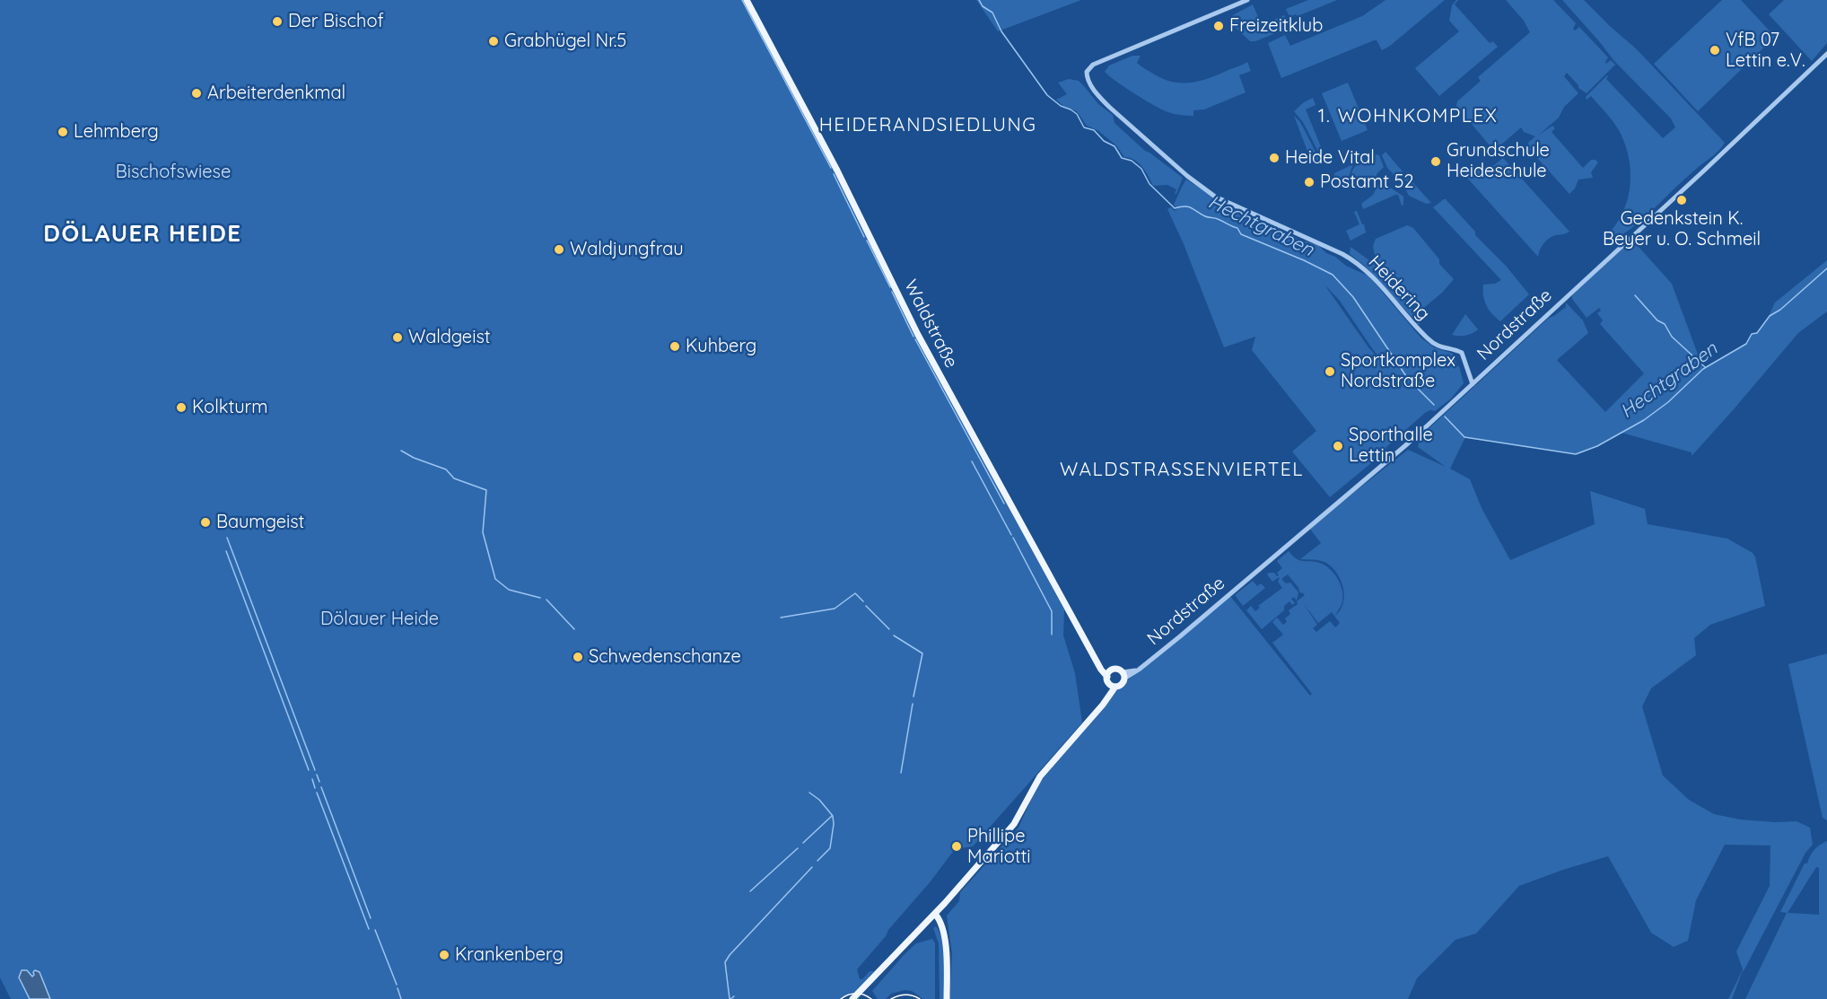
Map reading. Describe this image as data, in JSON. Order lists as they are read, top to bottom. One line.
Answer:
{"streets":{"main road":["Waldstraße","Nordstraße"],"street":["Heidering"]},"crossings":[["Heidering","Nordstraße"]],"districts":["1. WOHNKOMPLEX","HEIDERANDSIEDLUNG","DÖLAUER HEIDE","WALDSTRASSENVIERTEL"],"water":["Hechtgraben"],"parks":["Bischofswiese","Dölauer Heide"],"places":["Der Bischof","Freizeitklub","Grabhügel Nr.5","VfB 07 Lettin e.V.","Arbeiterdenkmal","Lehmberg","Heide Vital","Grundschule Heideschule","Postamt 52","Gedenkstein K. Beyer u. O. Schmeil","Waldjungfrau","Waldgeist","Kuhberg","Sportkomplex Nordstraße","Kolkturm","Sporthalle Lettin","Baumgeist","Schwedenschanze","Phillipe Mariotti","Krankenberg"]}
